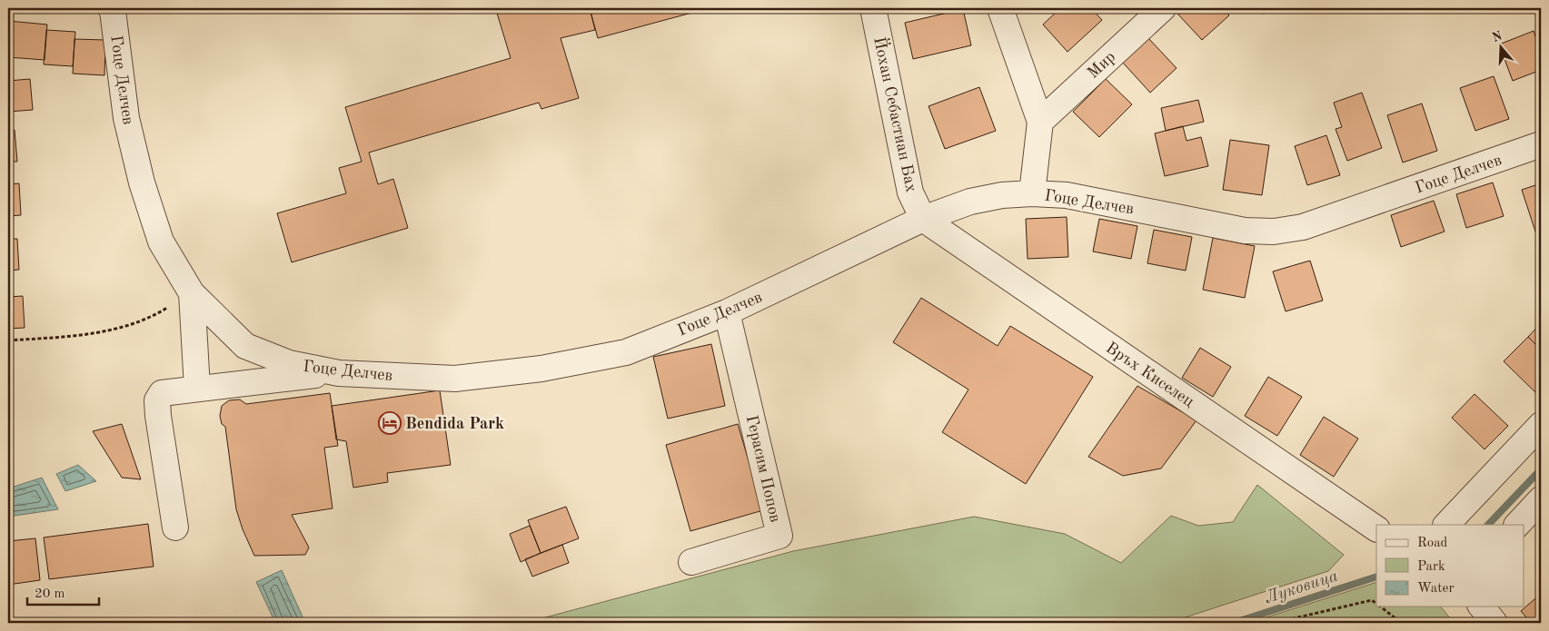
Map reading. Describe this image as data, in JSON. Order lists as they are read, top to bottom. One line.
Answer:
{"streets":{"street":["Мир","Гоце Делчев","Йохан Себастиан Бах","Връх Киселец","Герасим Попов"]},"crossings":[["Гоце Делчев","Йохан Себастиан Бах"],["Гоце Делчев","Връх Киселец"],["Гоце Делчев","Герасим Попов"],["Йохан Себастиан Бах","Връх Киселец"]],"water":["Луковица"],"places":{"hotel":["Bendida Park"]},"legend":["Road","Park","Water"],"scale_bar":"20 m","north":"top"}
